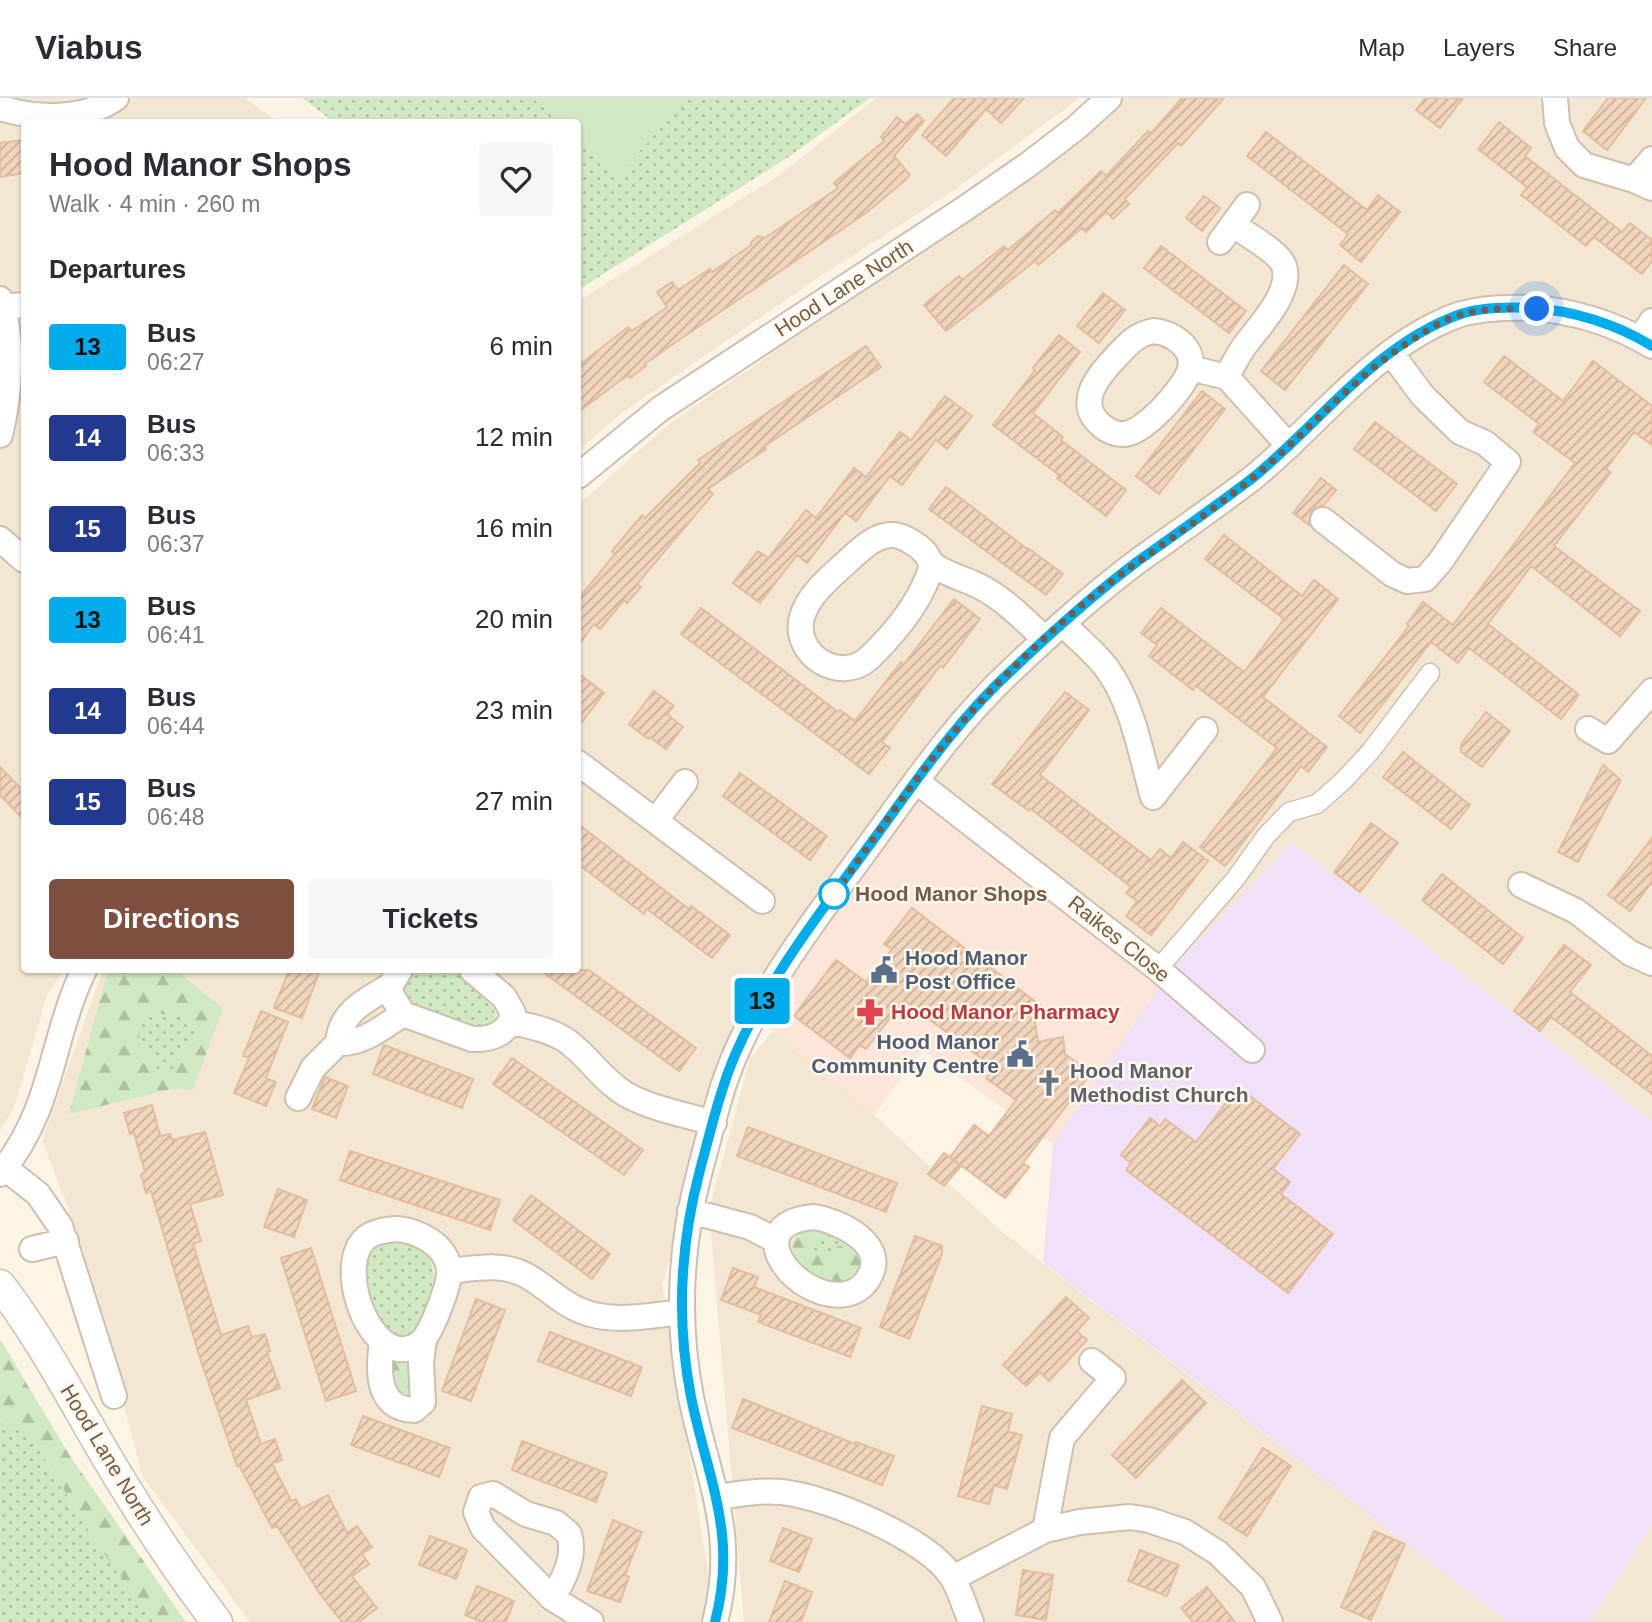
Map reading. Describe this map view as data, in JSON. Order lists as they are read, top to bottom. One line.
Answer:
{"streets":{"street":["Hood Lane North","Raikes Close"]},"places":{"other":["Hood Manor Shops"],"public building":["Hood Manor Post Office","Hood Manor Community Centre"],"pharmacy":["Hood Manor Pharmacy"],"church":["Hood Manor Methodist Church"]},"lines":["bus line 13"],"page":{"header":"Viabus","nav":["Map","Layers","Share"],"on_map":"13","heading":[["Hood Manor Shops","Walk · 4 min · 260 m"],"Departures"],"list":[{"mark":"13","name":"Bus","note":"06:27","value":"6 min"},{"mark":"14","name":"Bus","note":"06:33","value":"12 min"},{"mark":"15","name":"Bus","note":"06:37","value":"16 min"},{"mark":"13","name":"Bus","note":"06:41","value":"20 min"},{"mark":"14","name":"Bus","note":"06:44","value":"23 min"},{"mark":"15","name":"Bus","note":"06:48","value":"27 min"}],"buttons":["Directions","Tickets"]}}
